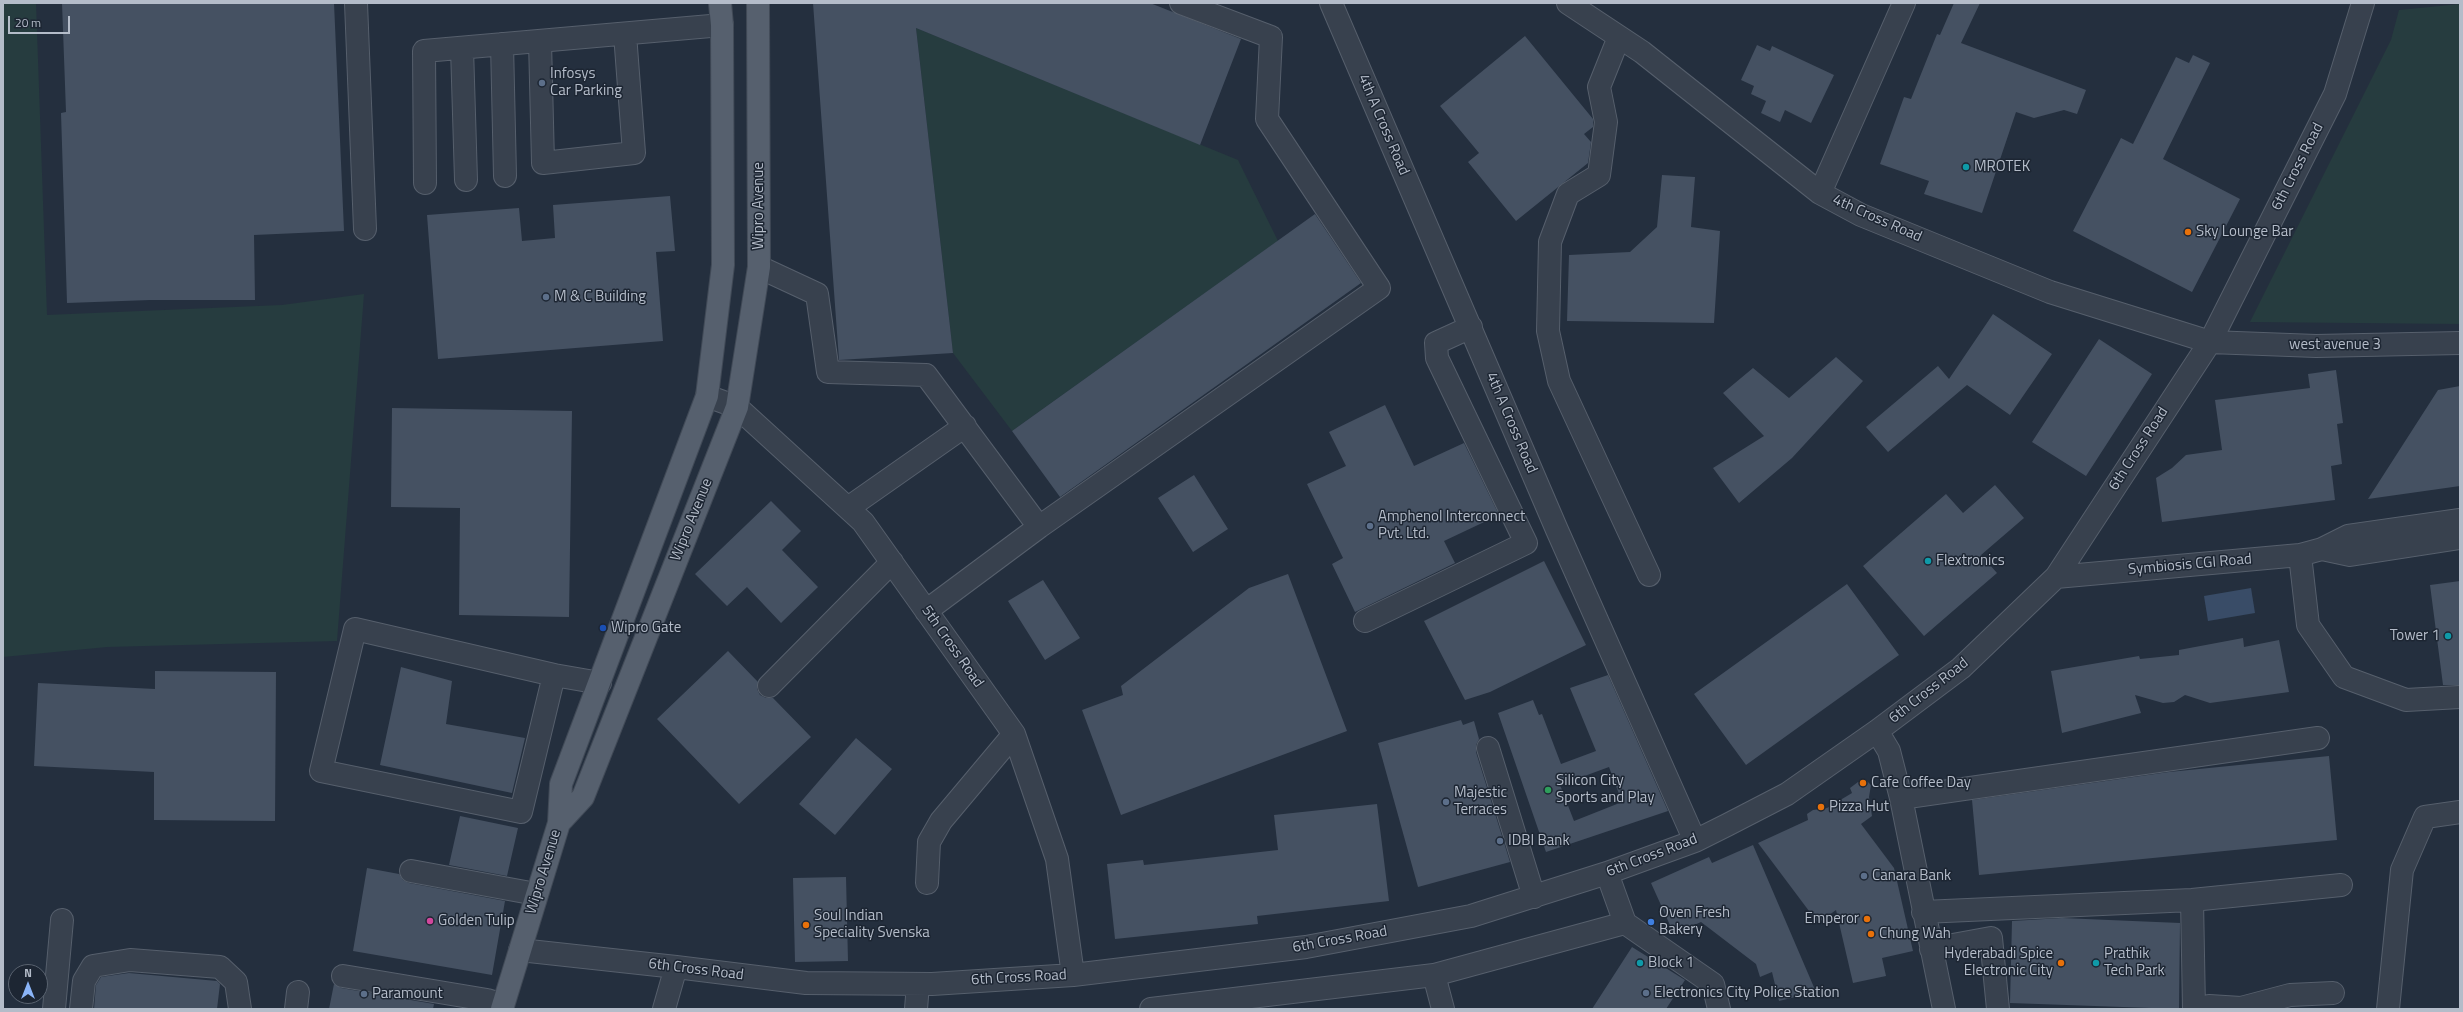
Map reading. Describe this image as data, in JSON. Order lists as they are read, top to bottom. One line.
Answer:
{"streets":{"main road":["Wipro Avenue"],"street":["4th A Cross Road","6th Cross Road","4th Cross Road","west avenue 3","Symbiosis CGI Road","5th Cross Road"]},"crossings":[["4th A Cross Road","6th Cross Road"],["6th Cross Road","Wipro Avenue"],["6th Cross Road","4th Cross Road"],["6th Cross Road","west avenue 3"],["6th Cross Road","Symbiosis CGI Road"],["6th Cross Road","5th Cross Road"],["Wipro Avenue","5th Cross Road"],["4th Cross Road","west avenue 3"]],"places":["Infosys Car Parking","MROTEK","Sky Lounge Bar","M & C Building","Amphenol Interconnect Pvt. Ltd.","Flextronics","Wipro Gate","Tower 1","Cafe Coffee Day","Silicon City Sports and Play","Majestic Terraces","Pizza Hut","IDBI Bank","Canara Bank","Emperor","Golden Tulip","Oven Fresh Bakery","Soul Indian Speciality Svenska","Chung Wah","Block 1","Hyderabadi Spice Electronic City","Prathik Tech Park","Electronics City Police Station","Paramount"],"scale_bar":"20 m","north":"top"}
